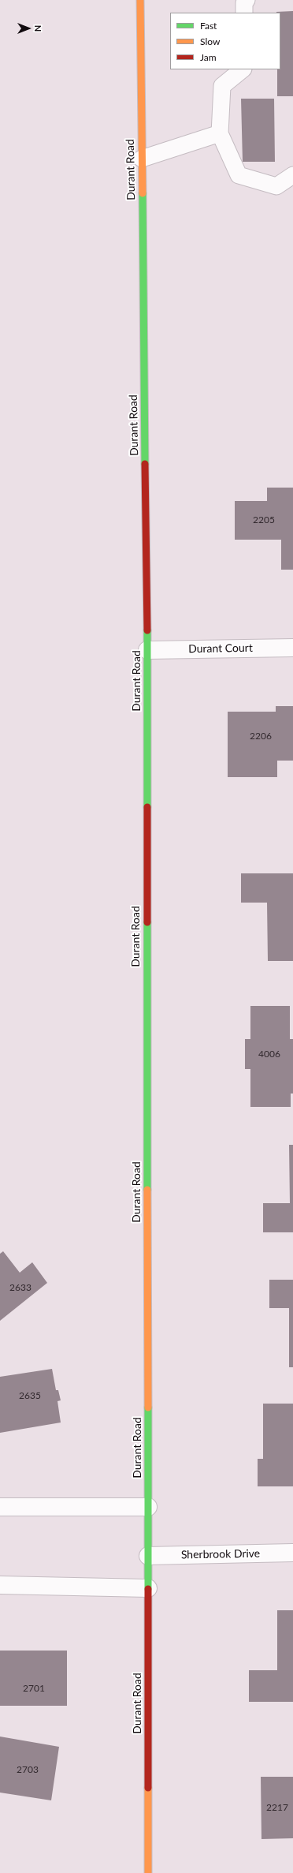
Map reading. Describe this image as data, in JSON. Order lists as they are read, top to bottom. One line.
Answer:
{"streets":{"street":["Durant Road","Durant Court","Sherbrook Drive"]},"crossings":[["Durant Road","Durant Court"],["Durant Road","Sherbrook Drive"]],"house_numbers":["2205","2206","4006","2633","2635","2701","2703","2217"],"legend":["Fast","Slow","Jam"],"north":"right"}
